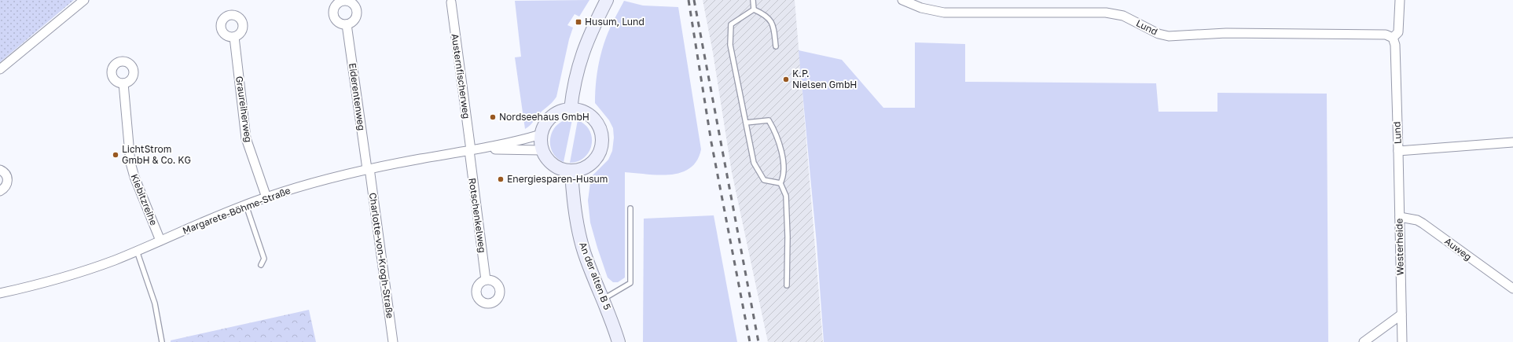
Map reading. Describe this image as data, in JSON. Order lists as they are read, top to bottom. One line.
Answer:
{"streets":{"main road":["An der alten B 5"],"street":["Lund","Austernfischerweg","Eiderentenweg","Graureiherweg","Kiebitzreihe","Margarete-Böhme-Straße","Rotschenkelweg","Westerheide","Auweg","Charlotte-von-Krogh-Straße"]},"crossings":[["Lund","Westerheide"],["Austernfischerweg","Margarete-Böhme-Straße"],["Austernfischerweg","Rotschenkelweg"],["Eiderentenweg","Margarete-Böhme-Straße"],["Eiderentenweg","Charlotte-von-Krogh-Straße"],["Graureiherweg","Margarete-Böhme-Straße"],["Kiebitzreihe","Margarete-Böhme-Straße"],["Margarete-Böhme-Straße","Rotschenkelweg"],["Margarete-Böhme-Straße","Charlotte-von-Krogh-Straße"],["Margarete-Böhme-Straße","An der alten B 5"],["Westerheide","Auweg"]],"places":{"transit":["Husum, Lund"],"other":["K.P. Nielsen GmbH","Nordseehaus GmbH","LichtStrom GmbH & Co. KG","Energiesparen-Husum"]}}
